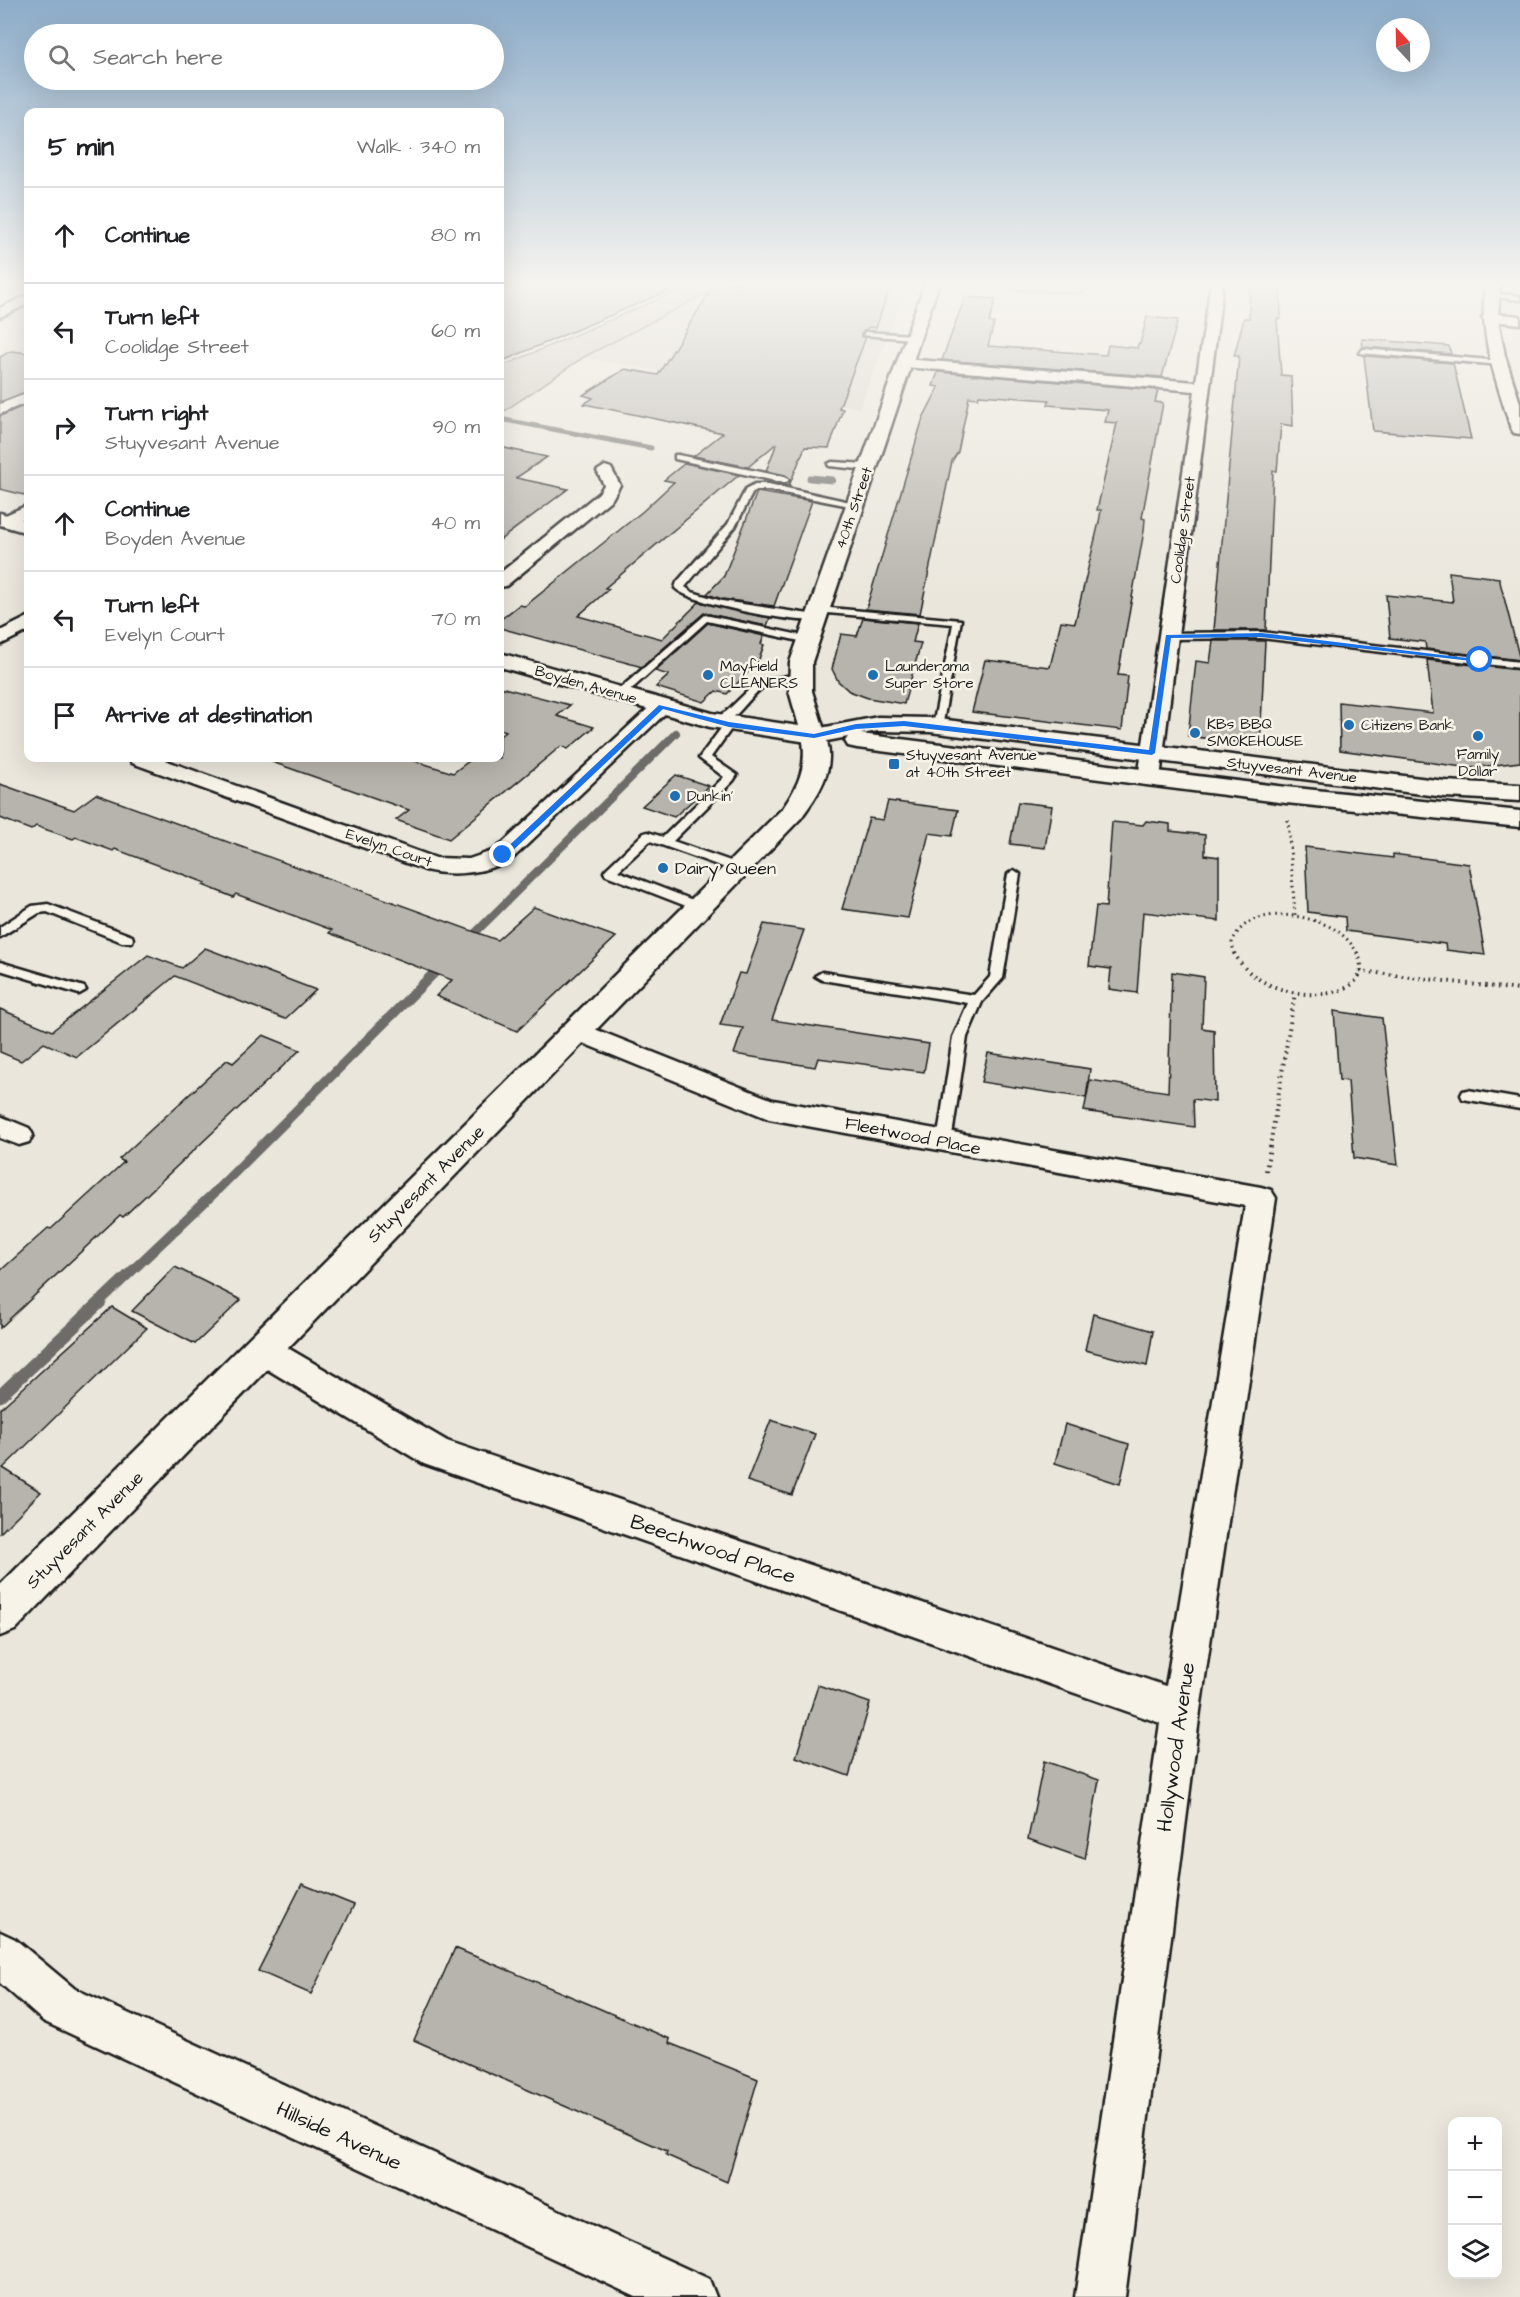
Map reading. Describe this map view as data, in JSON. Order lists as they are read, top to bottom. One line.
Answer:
{"streets":{"main road":["40th Street","Boyden Avenue","Stuyvesant Avenue"],"street":["Coolidge Street","Evelyn Court","Fleetwood Place","Beechwood Place","Hollywood Avenue","Hillside Avenue"]},"crossings":[["40th Street","Boyden Avenue"],["40th Street","Stuyvesant Avenue"],["Coolidge Street","Stuyvesant Avenue"],["Boyden Avenue","Stuyvesant Avenue"],["Boyden Avenue","Evelyn Court"],["Stuyvesant Avenue","Fleetwood Place"],["Stuyvesant Avenue","Beechwood Place"],["Fleetwood Place","Hollywood Avenue"],["Beechwood Place","Hollywood Avenue"]],"places":{"other":["Mayfield CLEANERS","Launderama Super Store","Citizens Bank","KBs BBQ SMOKEHOUSE","Family Dollar","Dunkin'","Dairy Queen"],"transit":["Stuyvesant Avenue at 40th Street"]},"north":"top","page":{"search":"Search here","heading":["5 min","Walk · 340 m"],"list":[["Continue","80 m"],["Turn left","Coolidge Street","60 m"],["Turn right","Stuyvesant Avenue","90 m"],["Continue","Boyden Avenue","40 m"],["Turn left","Evelyn Court","70 m"],"Arrive at destination"],"map_buttons":["+","−"]}}
